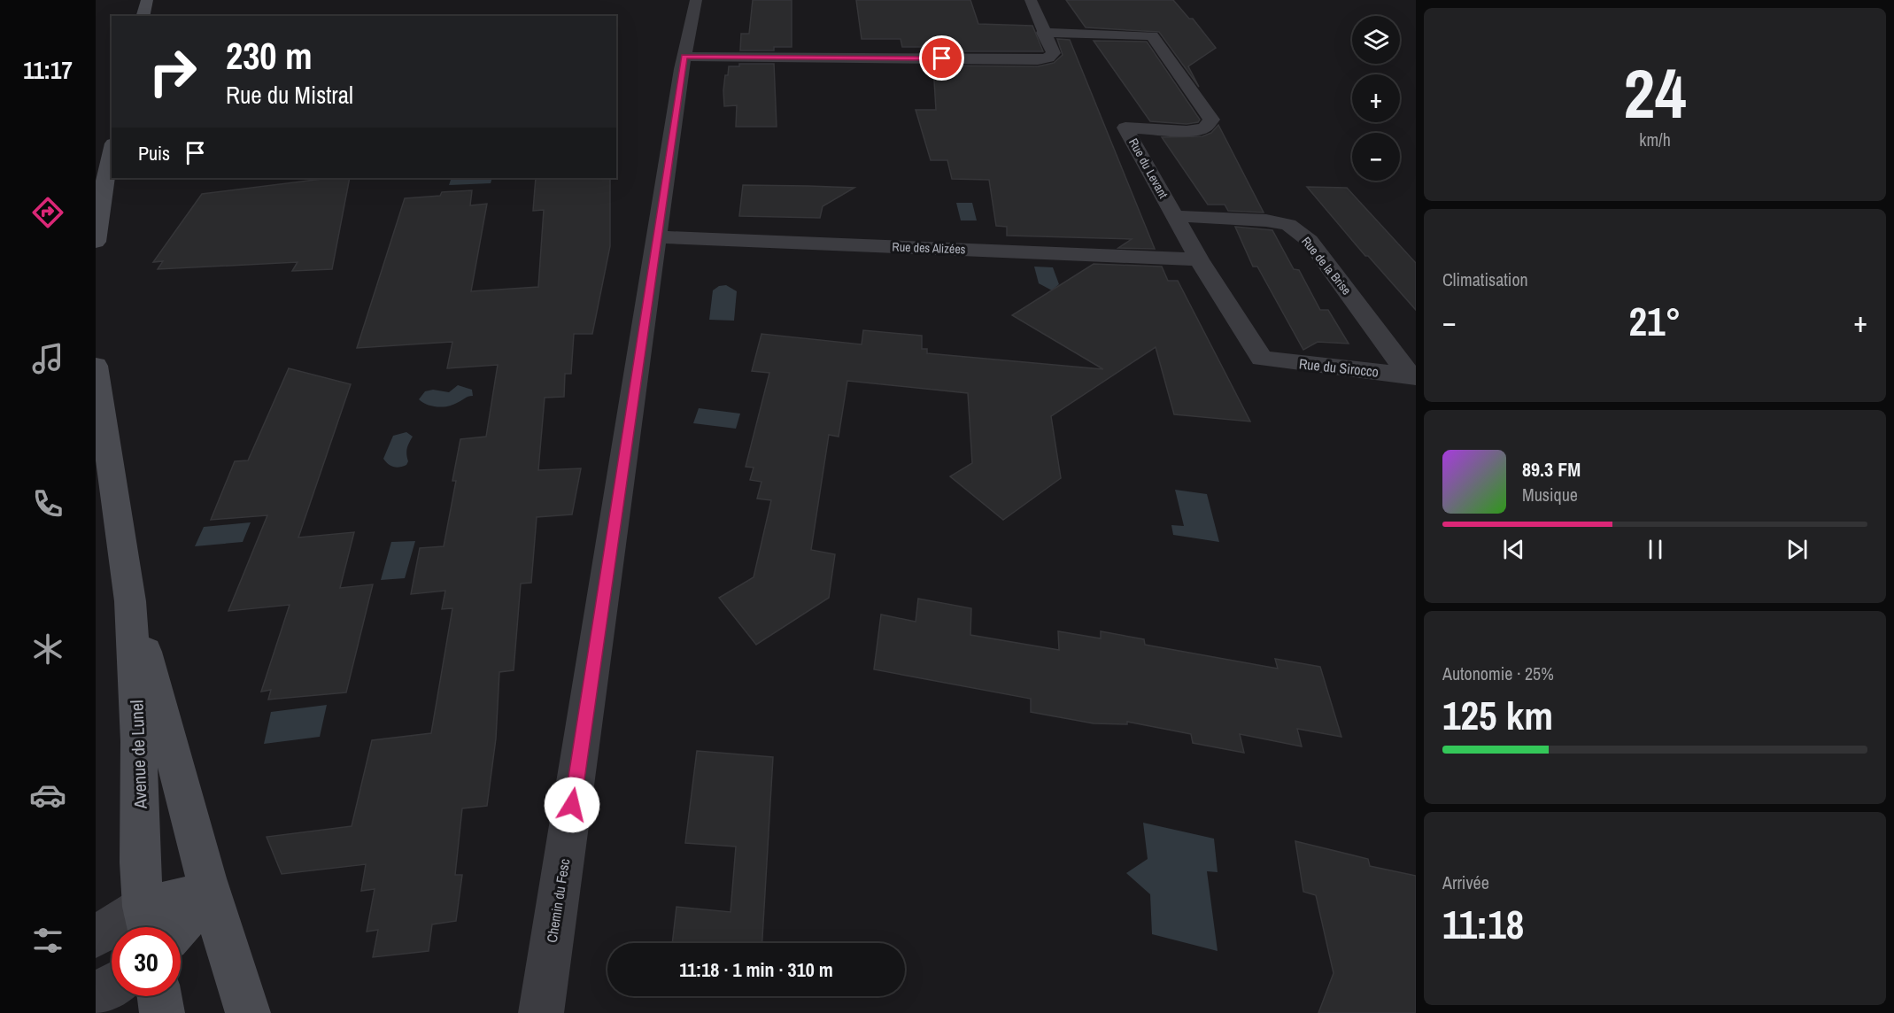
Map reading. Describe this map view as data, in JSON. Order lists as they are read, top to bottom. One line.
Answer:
{"streets":{"main road":["Avenue de Lunel"],"street":["Rue du Levant","Rue des Alizées","Rue de la Brise","Rue du Sirocco","Chemin du Fesc"]},"crossings":[["Rue du Levant","Rue des Alizées"],["Rue du Levant","Rue de la Brise"],["Rue du Levant","Rue du Sirocco"],["Rue des Alizées","Chemin du Fesc"],["Rue de la Brise","Rue du Sirocco"]],"page":{"tabs":"11:17","tile":[["24","km/h"],"Climatisation",["Autonomie · 25%","125 km"],["Arrivée","11:18"]],"map_buttons":["+","−"],"turn":["230 m","Rue du Mistral"],"then":"Puis","heat":["−","21°","+"],"song":["89.3 FM","Musique"],"limit":"30","trip":"11:18 · 1 min · 310 m"}}
